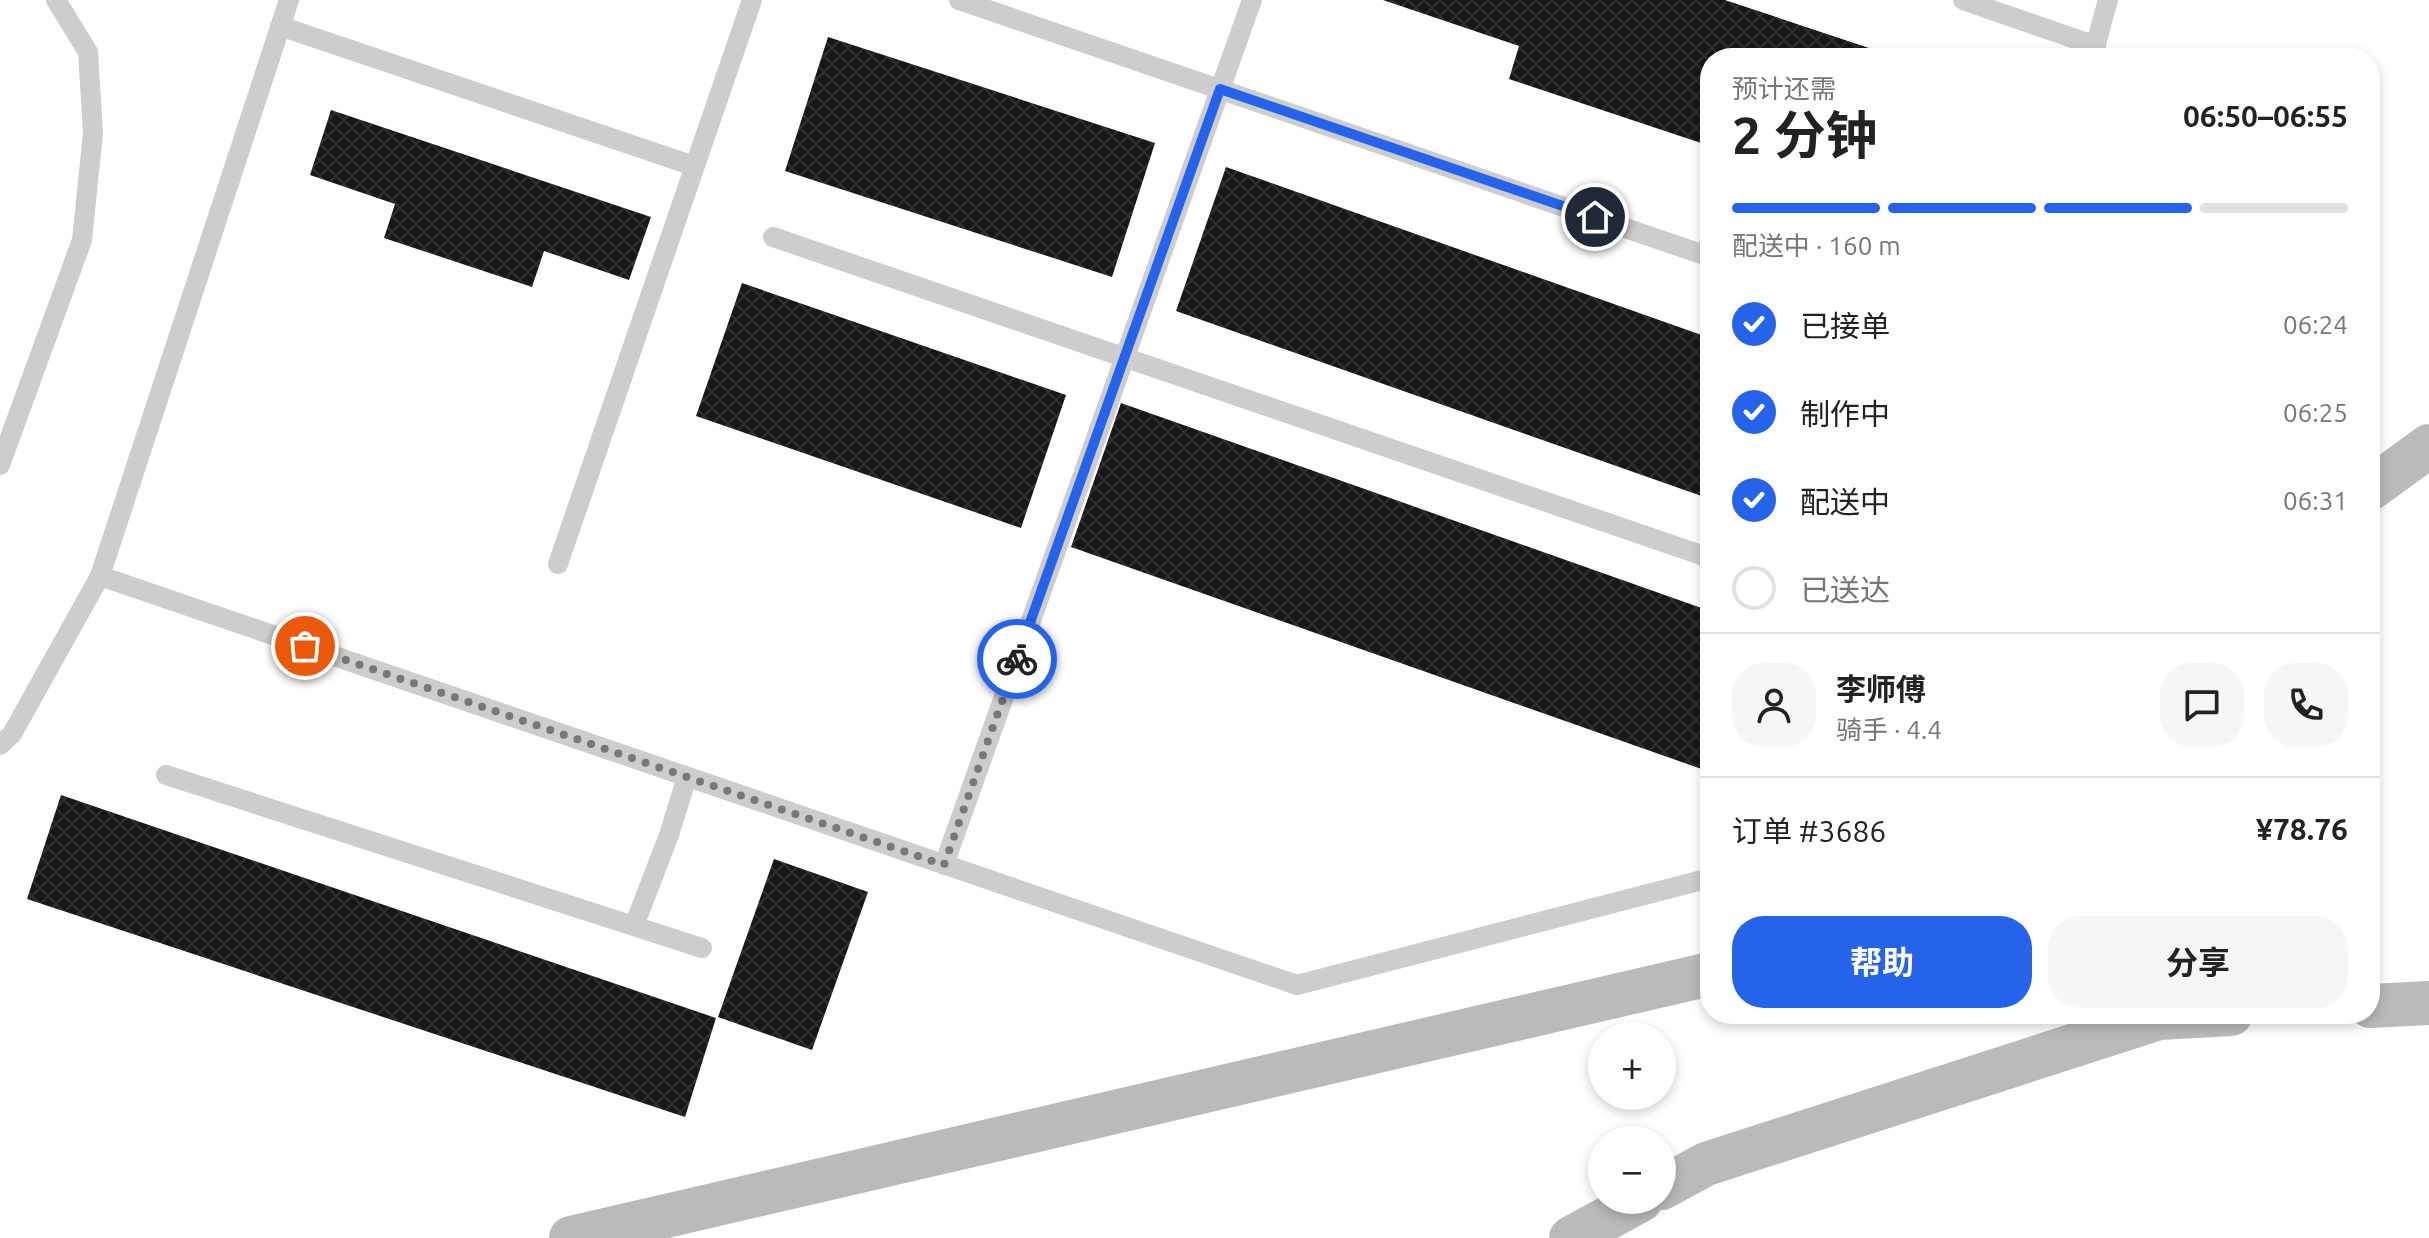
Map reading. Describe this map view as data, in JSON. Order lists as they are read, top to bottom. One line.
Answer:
{"page":{"heading":["2 分钟","预计还需","06:50–06:55"],"panel":["李师傅","骑手 · 4.4","订单 #3686","¥78.76"],"bar":"配送中 · 160 m","list":[["已接单","06:24"],["制作中","06:25"],["配送中","06:31"],"已送达"],"buttons":["帮助","分享"],"map_buttons":["+","−"]}}
